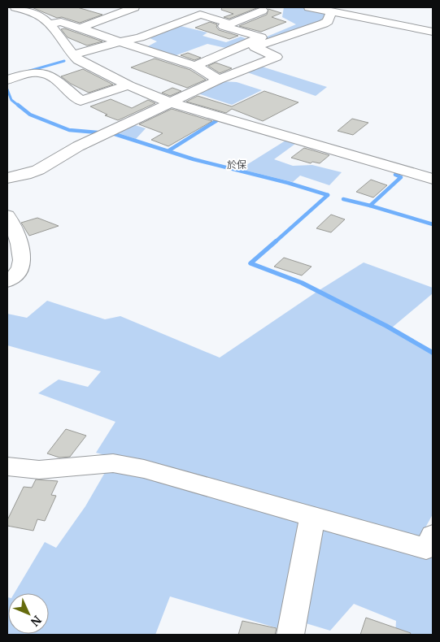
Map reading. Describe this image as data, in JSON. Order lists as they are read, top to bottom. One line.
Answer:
{"districts":["於保"],"north":"bottom right"}
